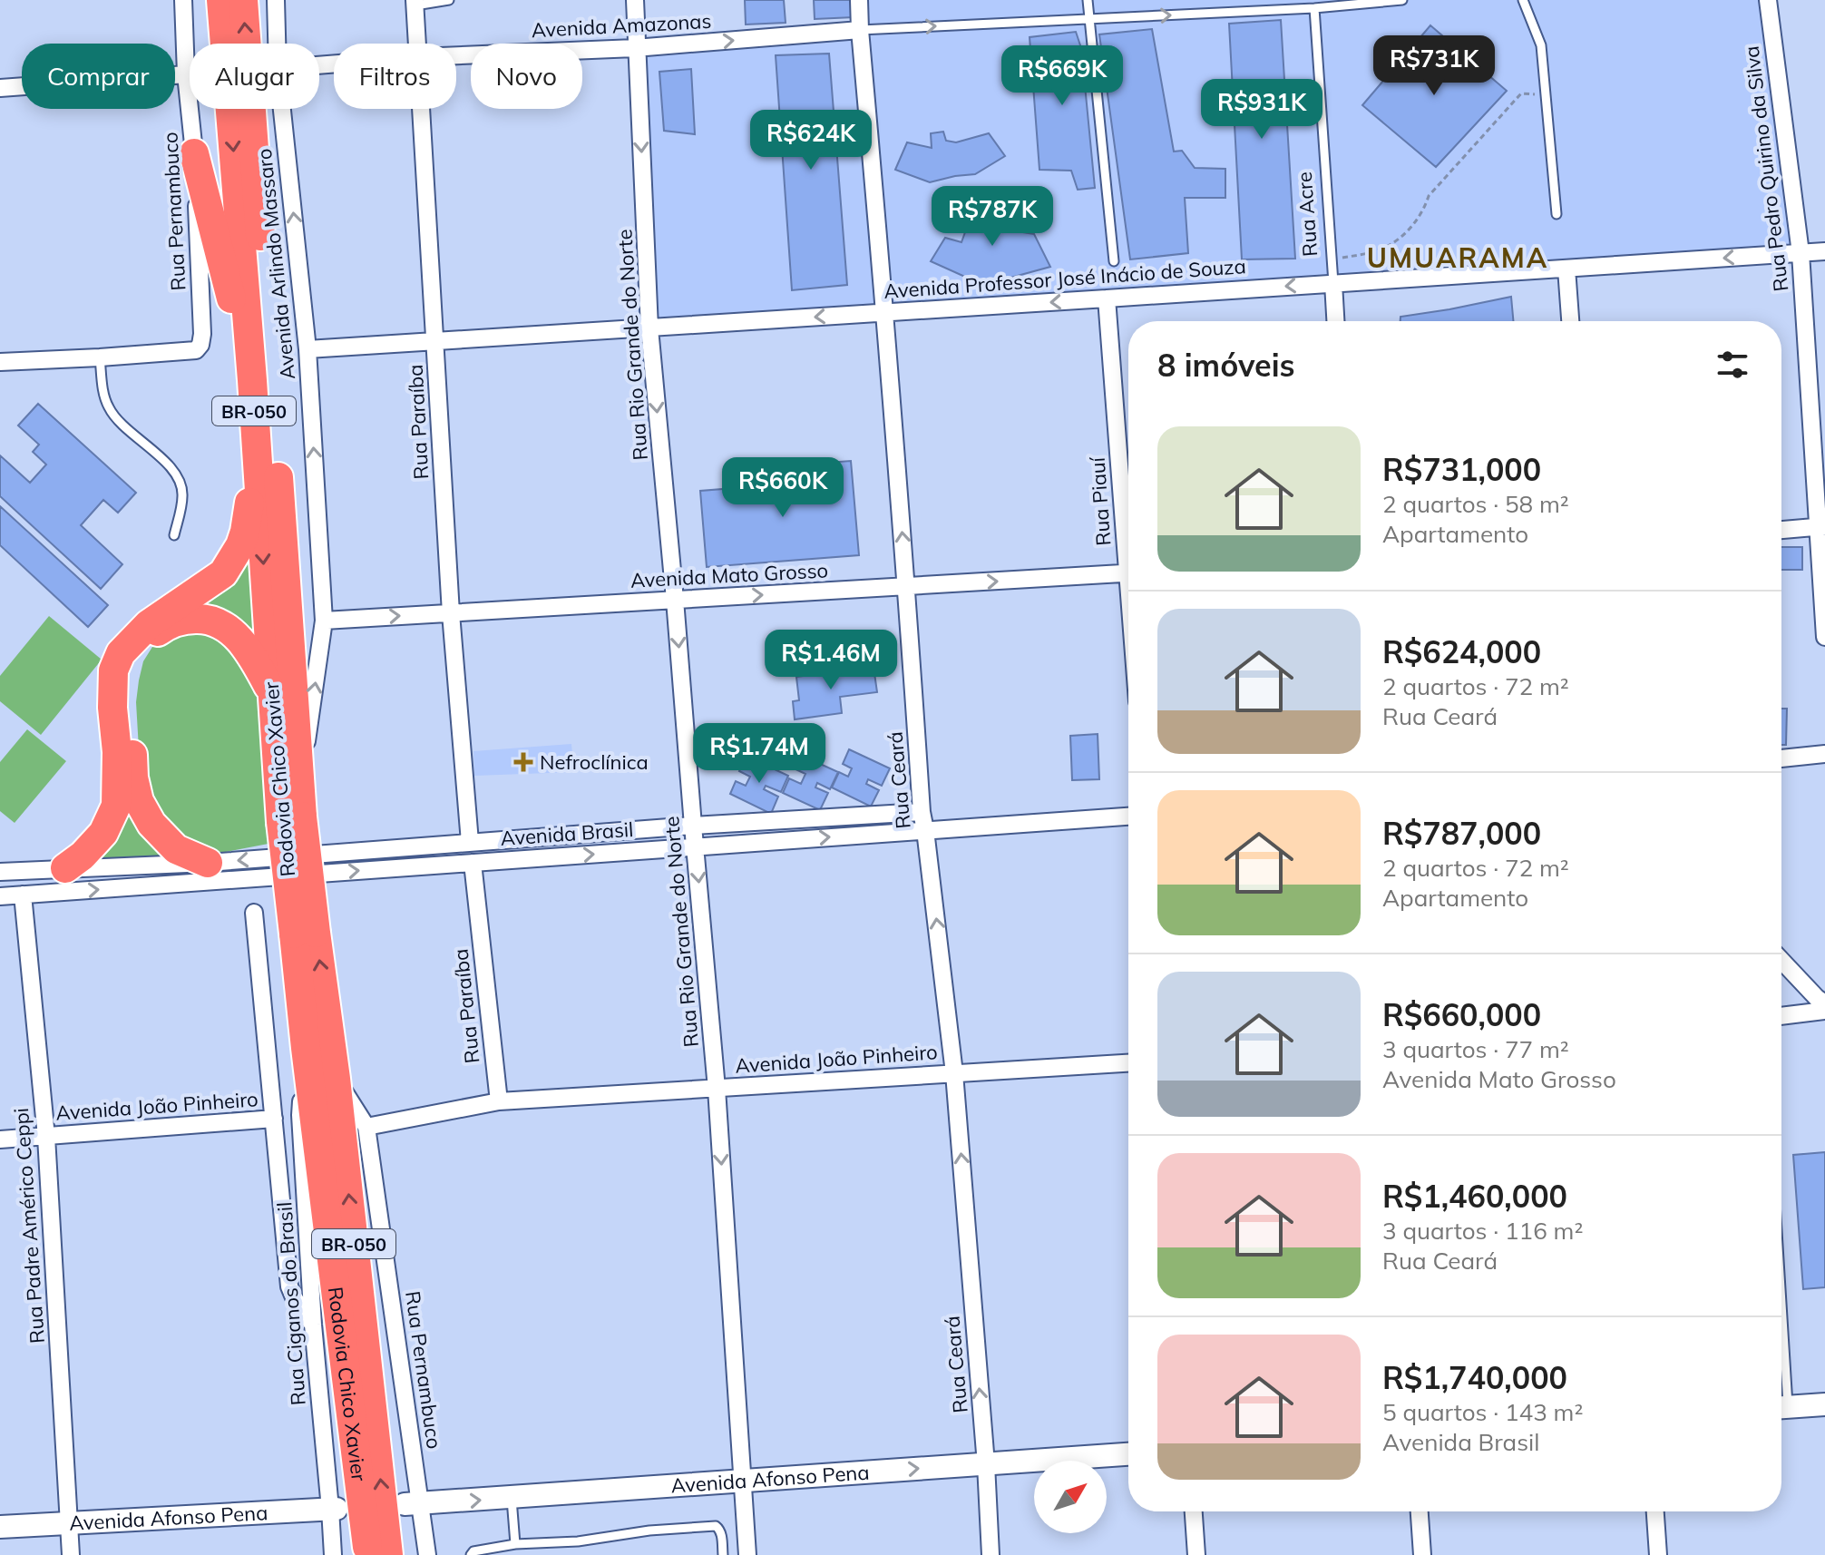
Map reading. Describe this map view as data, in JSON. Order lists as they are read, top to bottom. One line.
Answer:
{"streets":{"highway":["BR-050","Rodovia Chico Xavier"],"street":["Avenida Amazonas","Rua Pedro Quirino da Silva","Rua Pernambuco","Rua Acre","Avenida Arlindo Massaro","Avenida Professor José Inácio de Souza","Rua Rio Grande do Norte","Rua Paraíba","Rua Piauí","Avenida Mato Grosso","Rua Ceará","Avenida Brasil","Avenida João Pinheiro","Rua Padre Américo Ceppi","Rua Ciganos do Brasil","Avenida Afonso Pena"]},"crossings":[["Avenida Amazonas","Rua Acre"],["Avenida Amazonas","Rua Rio Grande do Norte"],["Avenida Amazonas","Rua Ceará"],["Rua Pedro Quirino da Silva","Avenida Professor José Inácio de Souza"],["Rua Pernambuco","Rodovia Chico Xavier"],["Rua Pernambuco","Avenida João Pinheiro"],["Rua Pernambuco","Avenida Afonso Pena"],["Rua Acre","Avenida Professor José Inácio de Souza"],["Avenida Arlindo Massaro","Avenida Professor José Inácio de Souza"],["Avenida Arlindo Massaro","Avenida Mato Grosso"],["Avenida Arlindo Massaro","Rodovia Chico Xavier"],["Avenida Professor José Inácio de Souza","Rua Rio Grande do Norte"],["Avenida Professor José Inácio de Souza","Rua Paraíba"],["Avenida Professor José Inácio de Souza","Rua Piauí"],["Avenida Professor José Inácio de Souza","Rua Ceará"],["Rua Rio Grande do Norte","Avenida Mato Grosso"],["Rua Rio Grande do Norte","Avenida Brasil"],["Rua Rio Grande do Norte","Avenida João Pinheiro"],["Rua Rio Grande do Norte","Avenida Afonso Pena"],["Rua Paraíba","Avenida Mato Grosso"],["Rua Paraíba","Avenida Brasil"],["Rua Paraíba","Avenida João Pinheiro"],["Avenida Mato Grosso","Rua Ceará"],["Rodovia Chico Xavier","Rua Ciganos do Brasil"],["Rua Ceará","Avenida Brasil"],["Rua Ceará","Avenida João Pinheiro"],["Rua Ceará","Avenida Afonso Pena"],["Avenida Brasil","Rua Padre Américo Ceppi"],["Avenida João Pinheiro","Rua Padre Américo Ceppi"],["Rua Padre Américo Ceppi","Avenida Afonso Pena"],["Rua Ciganos do Brasil","Avenida Afonso Pena"]],"one_way":["Avenida Amazonas","Avenida Arlindo Massaro","Avenida Professor José Inácio de Souza","Rua Rio Grande do Norte","Avenida Mato Grosso","Rua Ceará"],"districts":["UMUARAMA"],"places":{"health":["Nefroclínica"]},"north":"top right","page":{"price":["R$731K","R$669K","R$931K","R$624K","R$787K","R$660K","R$1.46M","R$1.74M"],"chip":["Comprar","Alugar","Filtros","Novo"],"heading":"8 imóveis","list":[{"name":"R$731,000","note":"2 quartos · 58 m² · Apartamento"},{"name":"R$624,000","note":"2 quartos · 72 m² · Rua Ceará"},{"name":"R$787,000","note":"2 quartos · 72 m² · Apartamento"},{"name":"R$660,000","note":"3 quartos · 77 m² · Avenida Mato Grosso"},{"name":"R$1,460,000","note":"3 quartos · 116 m² · Rua Ceará"},{"name":"R$1,740,000","note":"5 quartos · 143 m² · Avenida Brasil"}]}}
